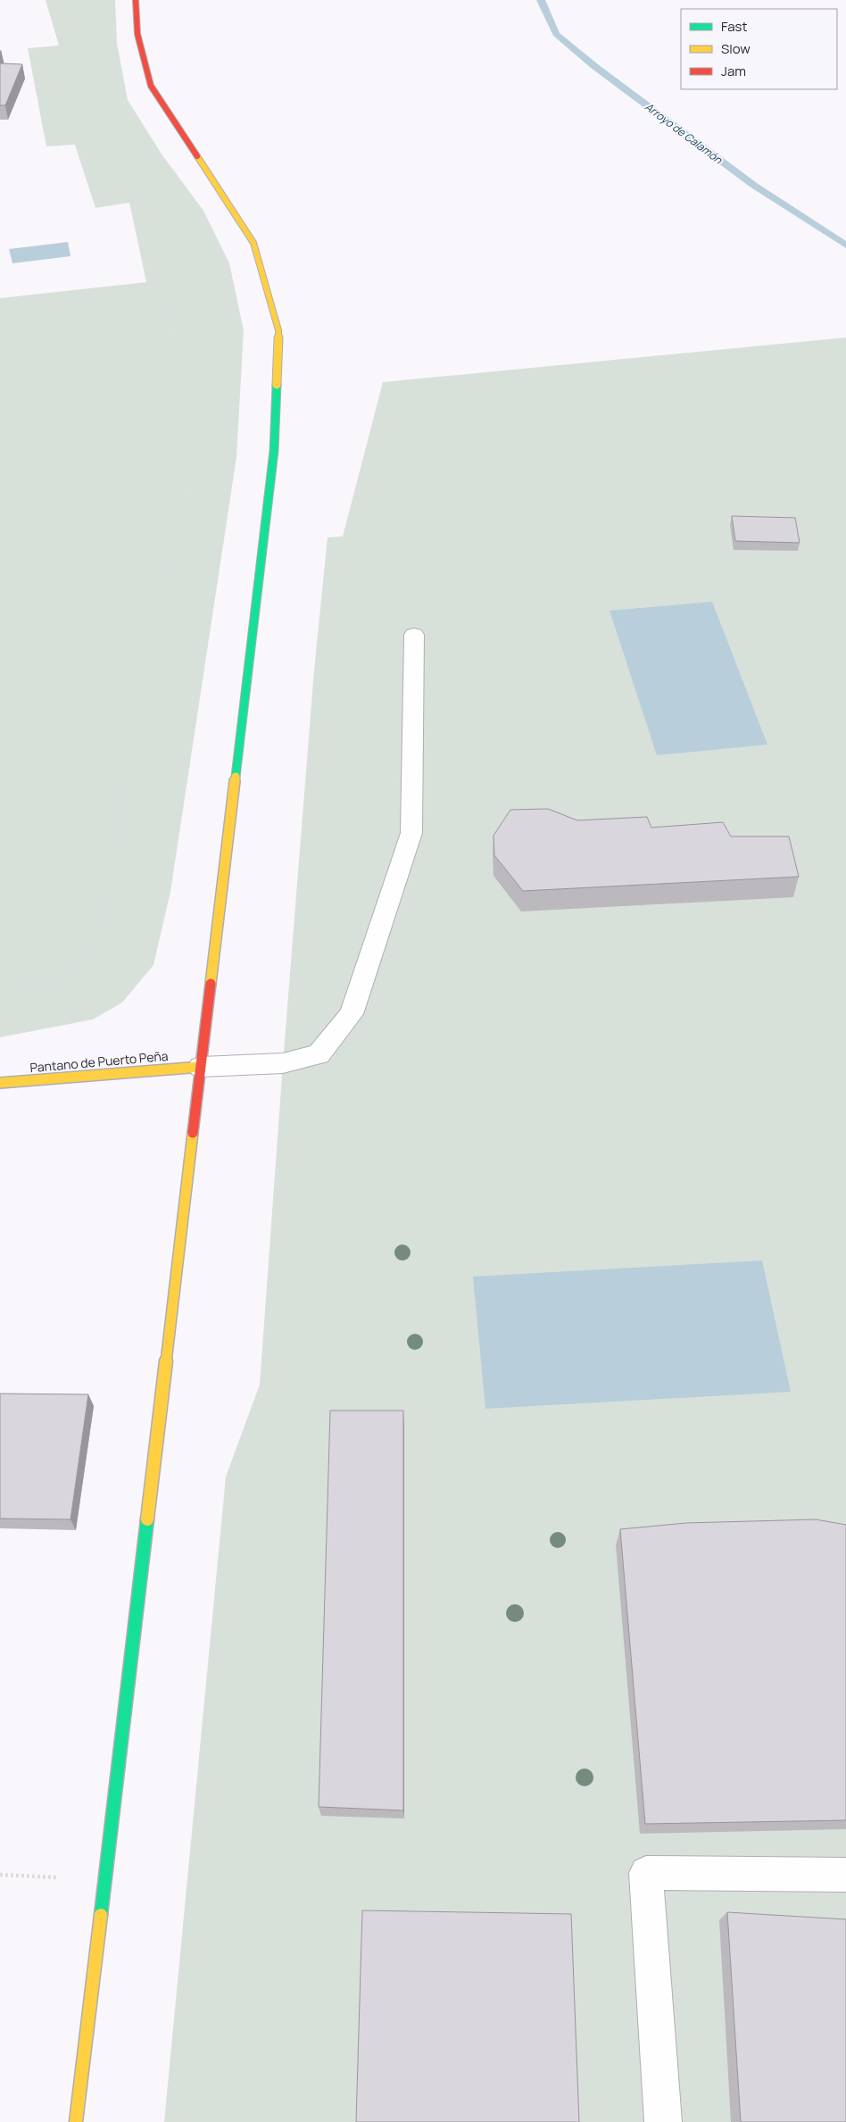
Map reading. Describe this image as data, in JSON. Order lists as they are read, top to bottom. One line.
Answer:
{"streets":{"street":["Pantano de Puerto Peña"]},"water":["Arroyo de Calamón"],"legend":["Fast","Slow","Jam"]}
